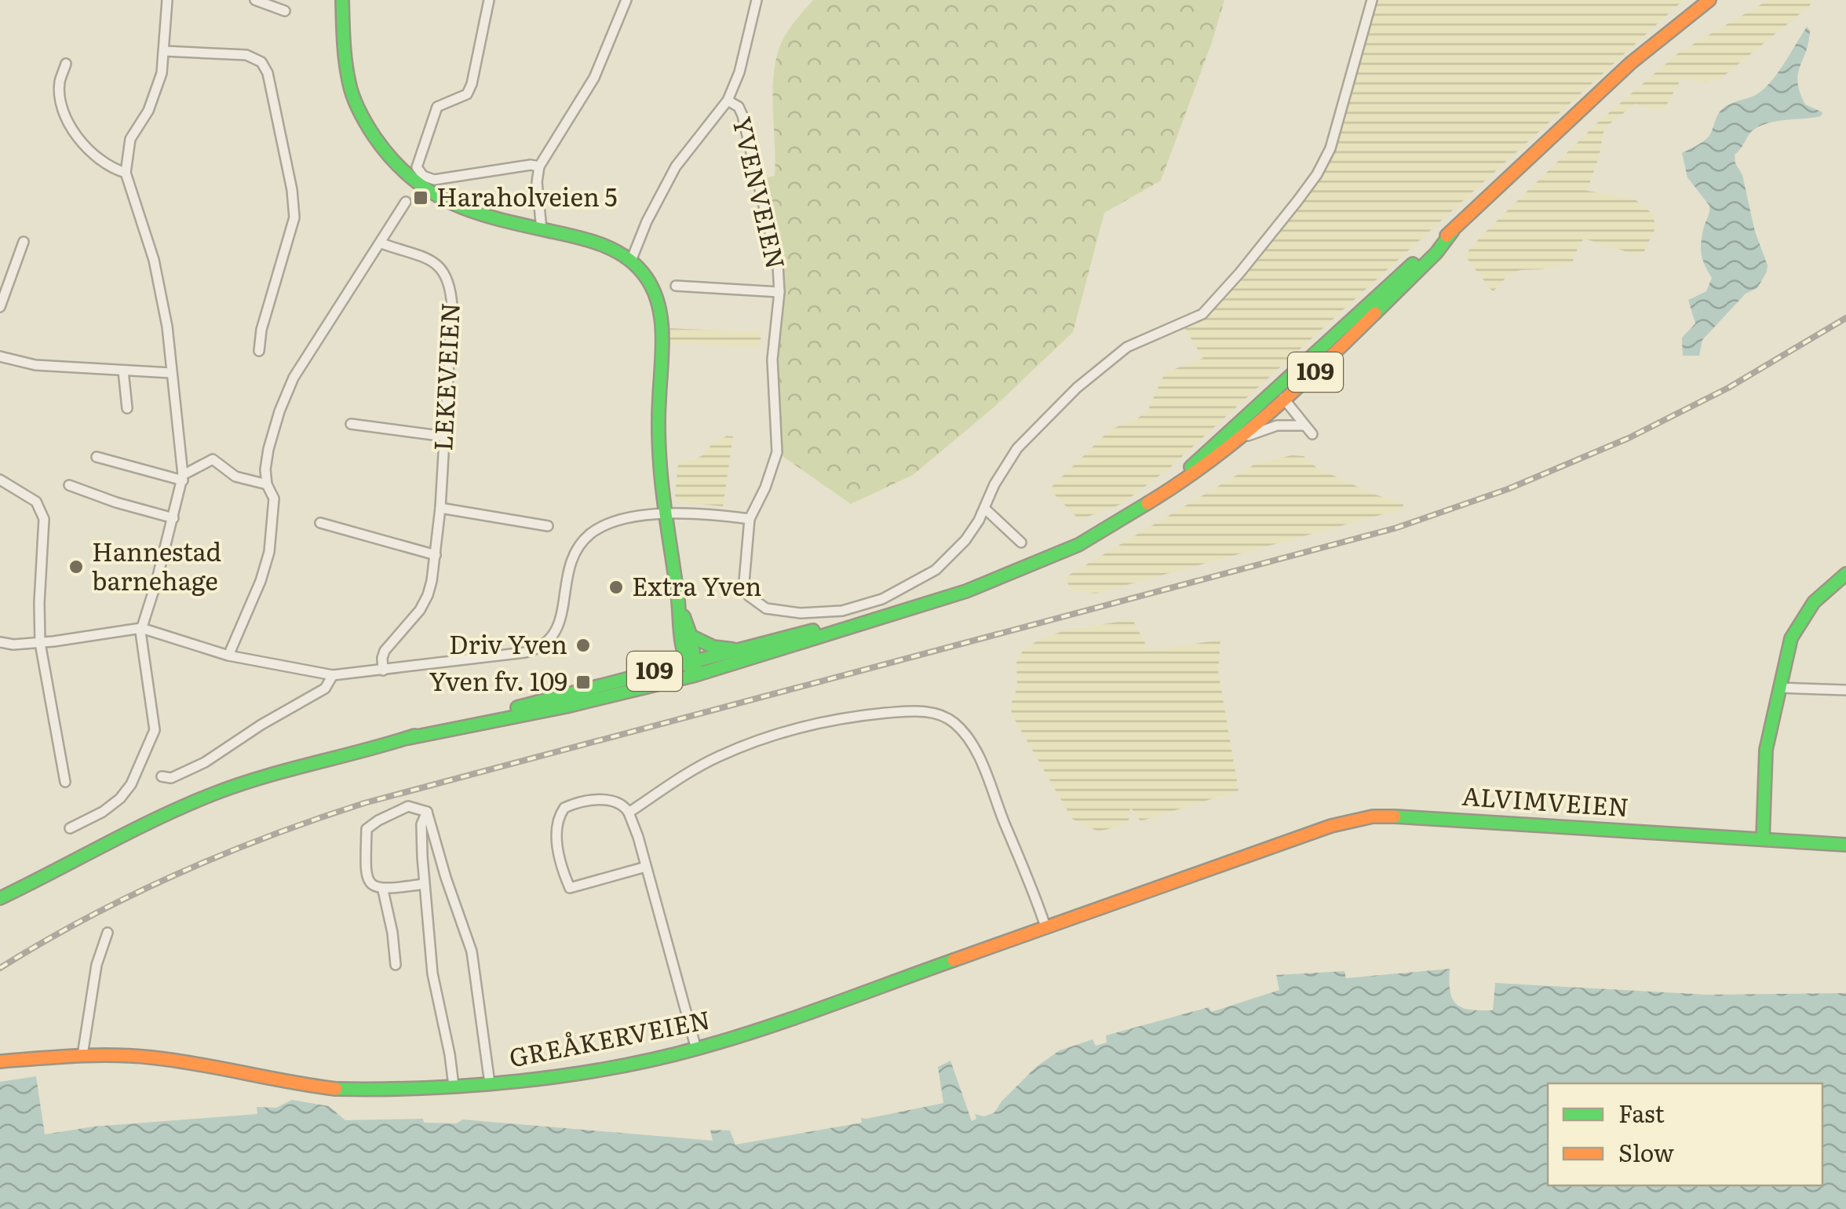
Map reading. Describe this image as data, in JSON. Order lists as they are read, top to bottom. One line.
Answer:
{"streets":{"main road":["109","ALVIMVEIEN","GREÅKERVEIEN"],"street":["YVENVEIEN","LEKEVEIEN"]},"crossings":[["ALVIMVEIEN","GREÅKERVEIEN"]],"places":{"transit":["Haraholveien 5","Yven fv. 109"],"other":["Hannestad barnehage","Extra Yven","Driv Yven"]},"legend":["Fast","Slow"]}
